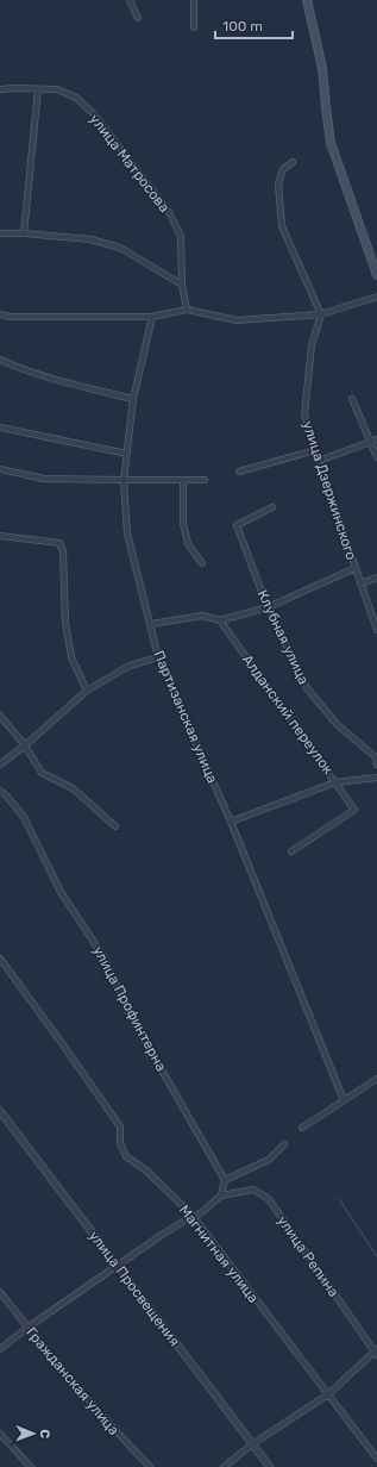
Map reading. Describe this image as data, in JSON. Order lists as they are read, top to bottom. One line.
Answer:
{"streets":{"street":["улица Матросова","улица Дзержинского","Клубная улица","Алданский переулок","Партизанская улица","улица Профинтерна","Магнитная улица","улица Репина","улица Просвещения","Гражданская улица"]},"scale_bar":"100 m","north":"right"}
